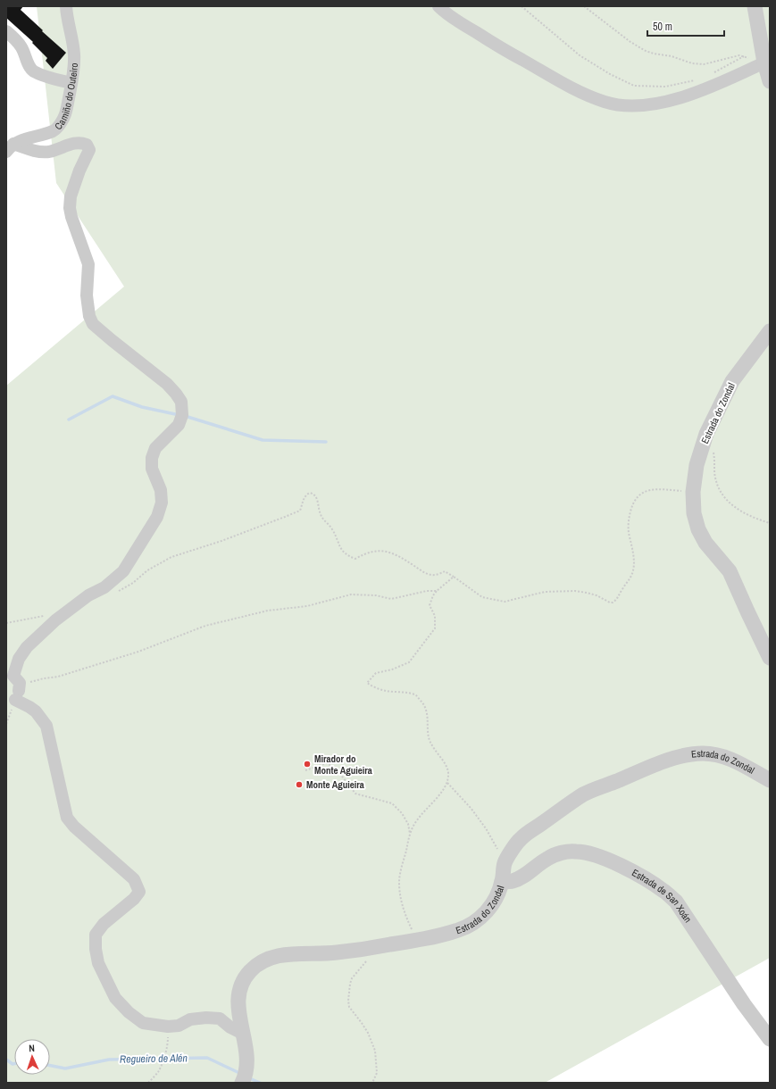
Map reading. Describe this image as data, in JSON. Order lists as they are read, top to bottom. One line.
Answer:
{"streets":{"street":["Camiño do Outeiro","Estrada do Zondal","Estrada de San Xoán"]},"crossings":[["Estrada do Zondal","Estrada de San Xoán"]],"water":["Regueiro de Alén"],"places":["Mirador do Monte Aguieira","Monte Aguieira"],"scale_bar":"50 m","north":"top"}
